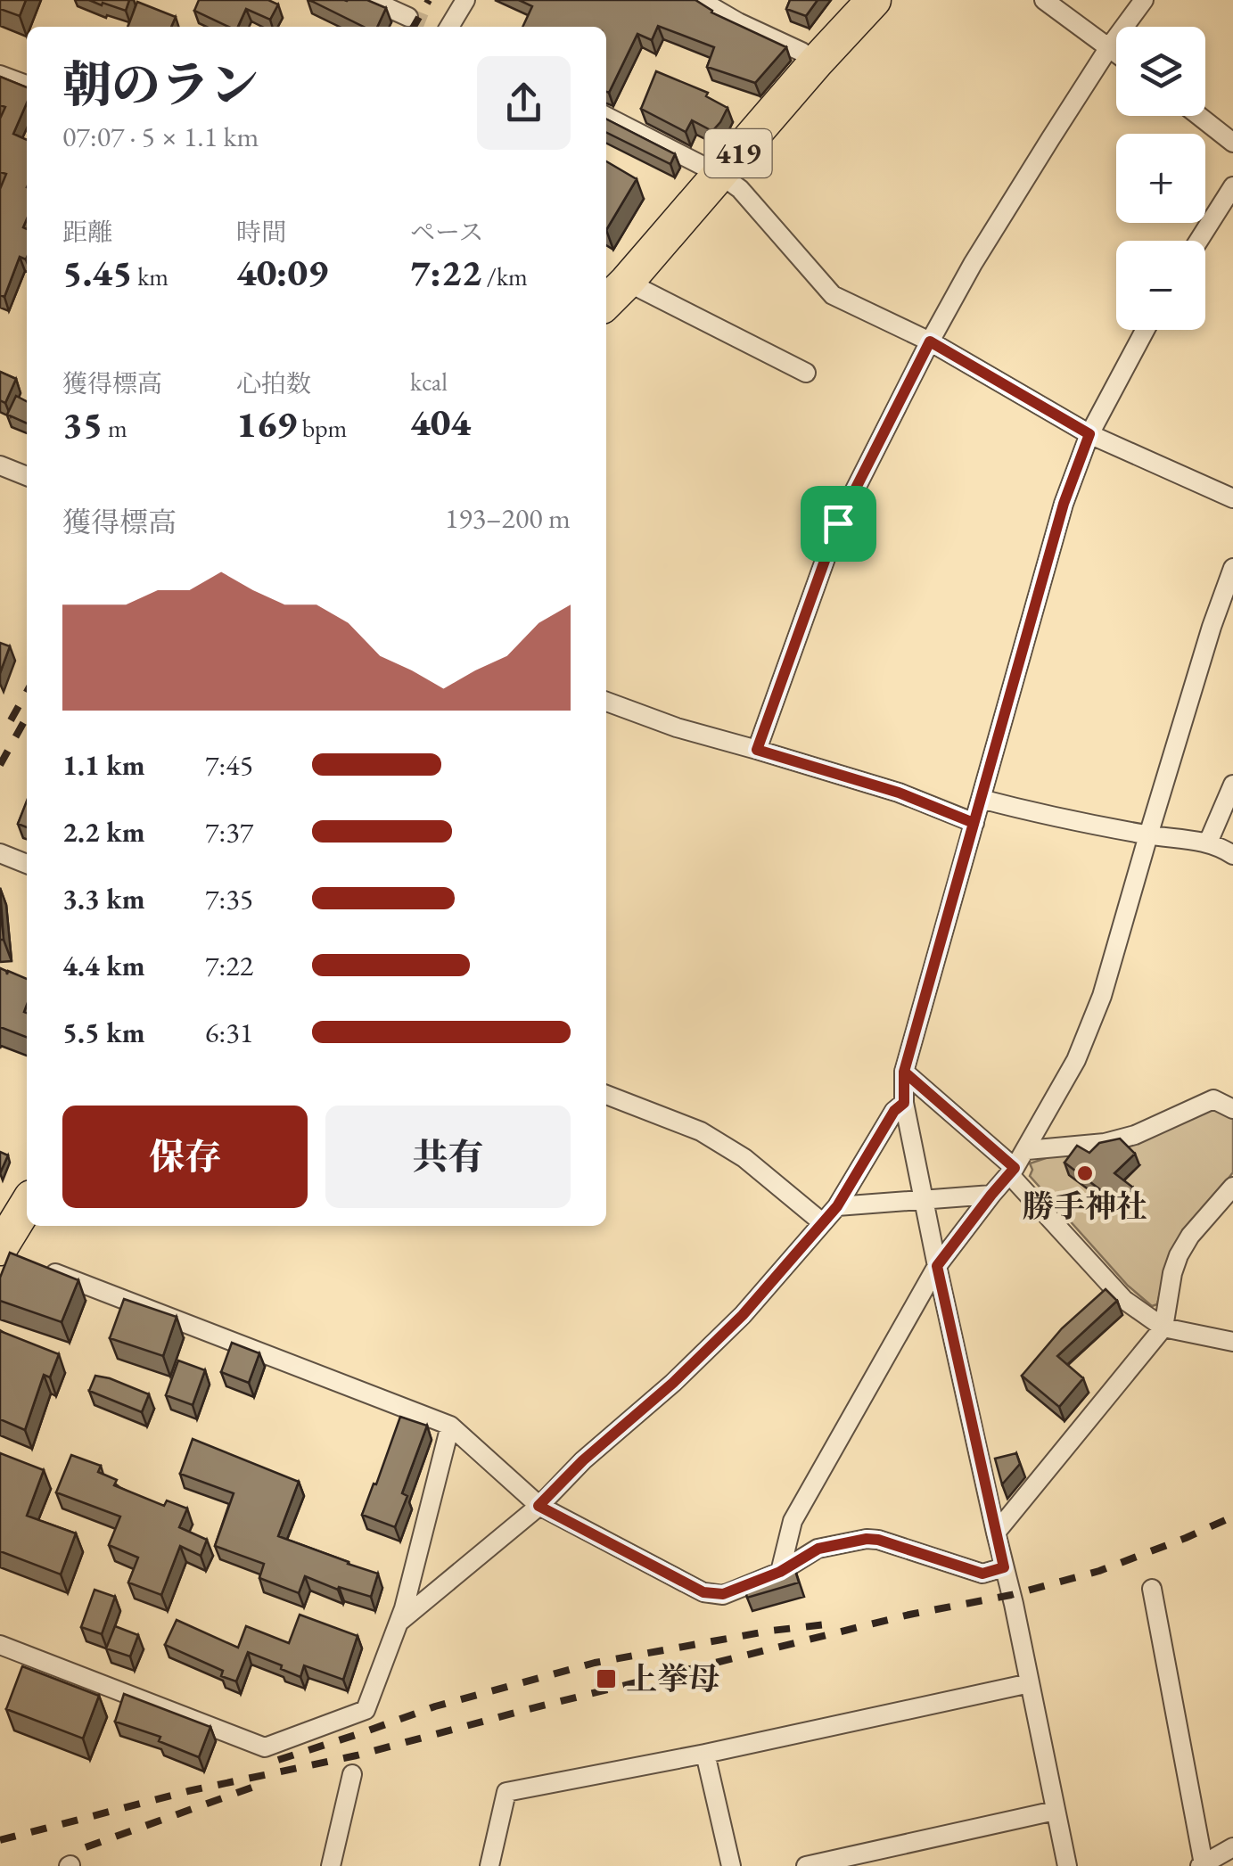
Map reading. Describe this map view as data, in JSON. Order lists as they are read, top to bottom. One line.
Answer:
{"streets":{"highway":["419"]},"places":{"other":["勝手神社"],"transit":["上挙母"]},"page":{"map_buttons":["+","−"],"heading":["朝のラン","07:07 · 5 × 1.1 km"],"stats":[["距離","5.45 km"],["時間","40:09"],["ペース","7:22 /km"],["獲得標高","35 m"],["心拍数","169 bpm"],["kcal","404"]],"chart":["獲得標高","193–200 m"],"list":[{"name":"1.1 km","note":"7:45"},{"name":"2.2 km","note":"7:37"},{"name":"3.3 km","note":"7:35"},{"name":"4.4 km","note":"7:22"},{"name":"5.5 km","note":"6:31"}],"buttons":["保存","共有"]}}
